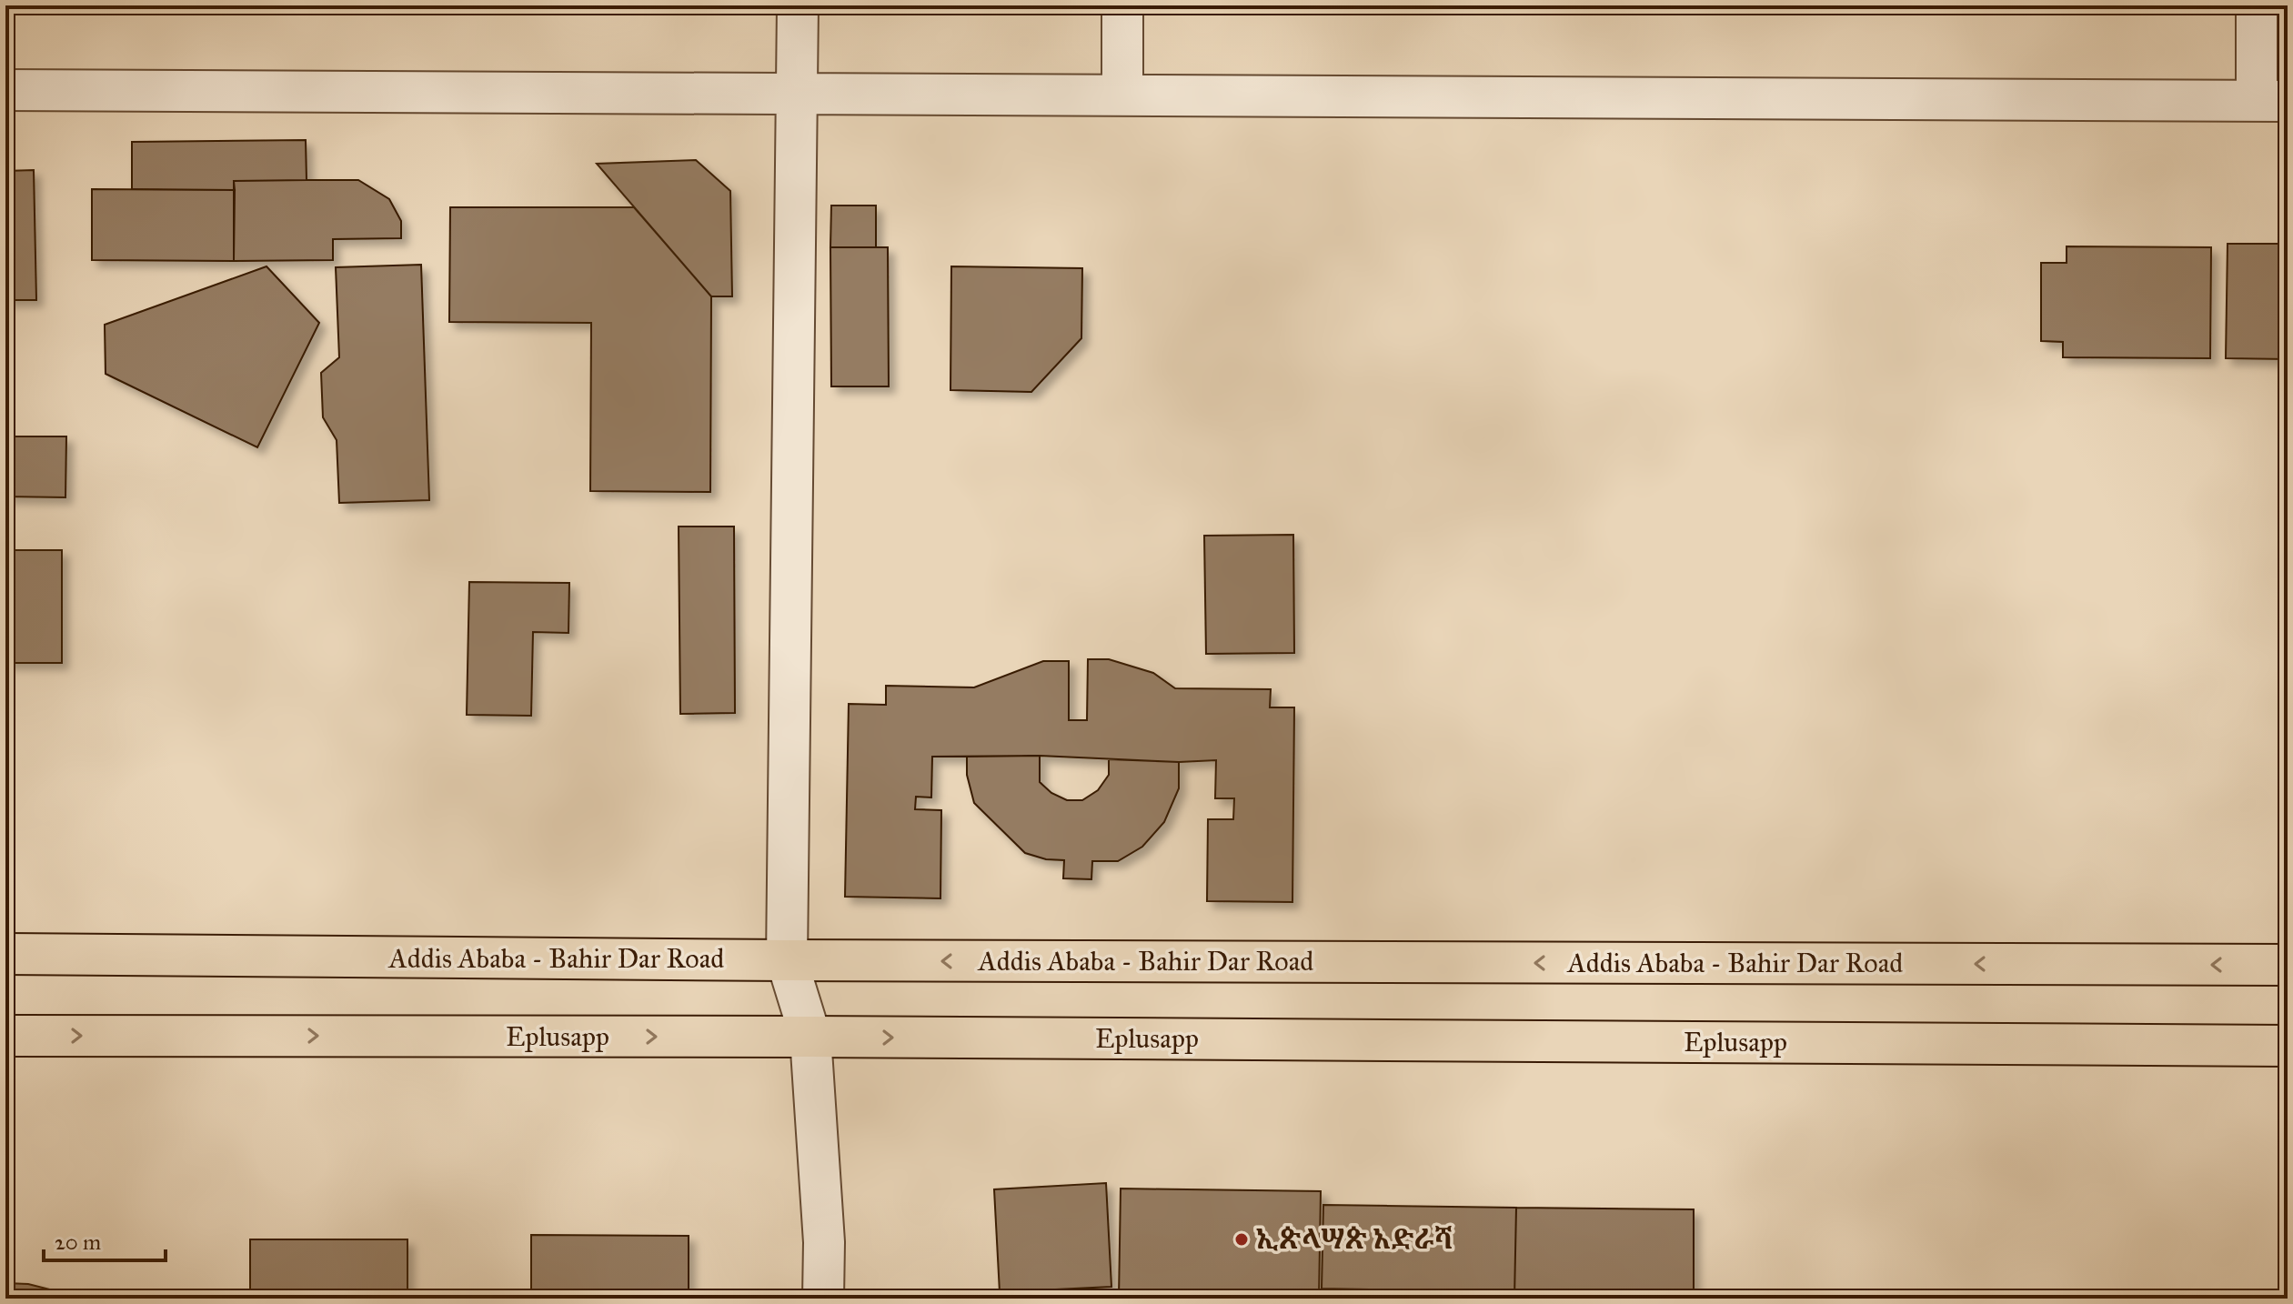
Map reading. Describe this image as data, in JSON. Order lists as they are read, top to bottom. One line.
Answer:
{"streets":{"highway":["Addis Ababa - Bahir Dar Road","Eplusapp"]},"one_way":["Addis Ababa - Bahir Dar Road","Eplusapp"],"places":["ኢጵላሣጵ አድራሻ"],"scale_bar":"20 m"}
